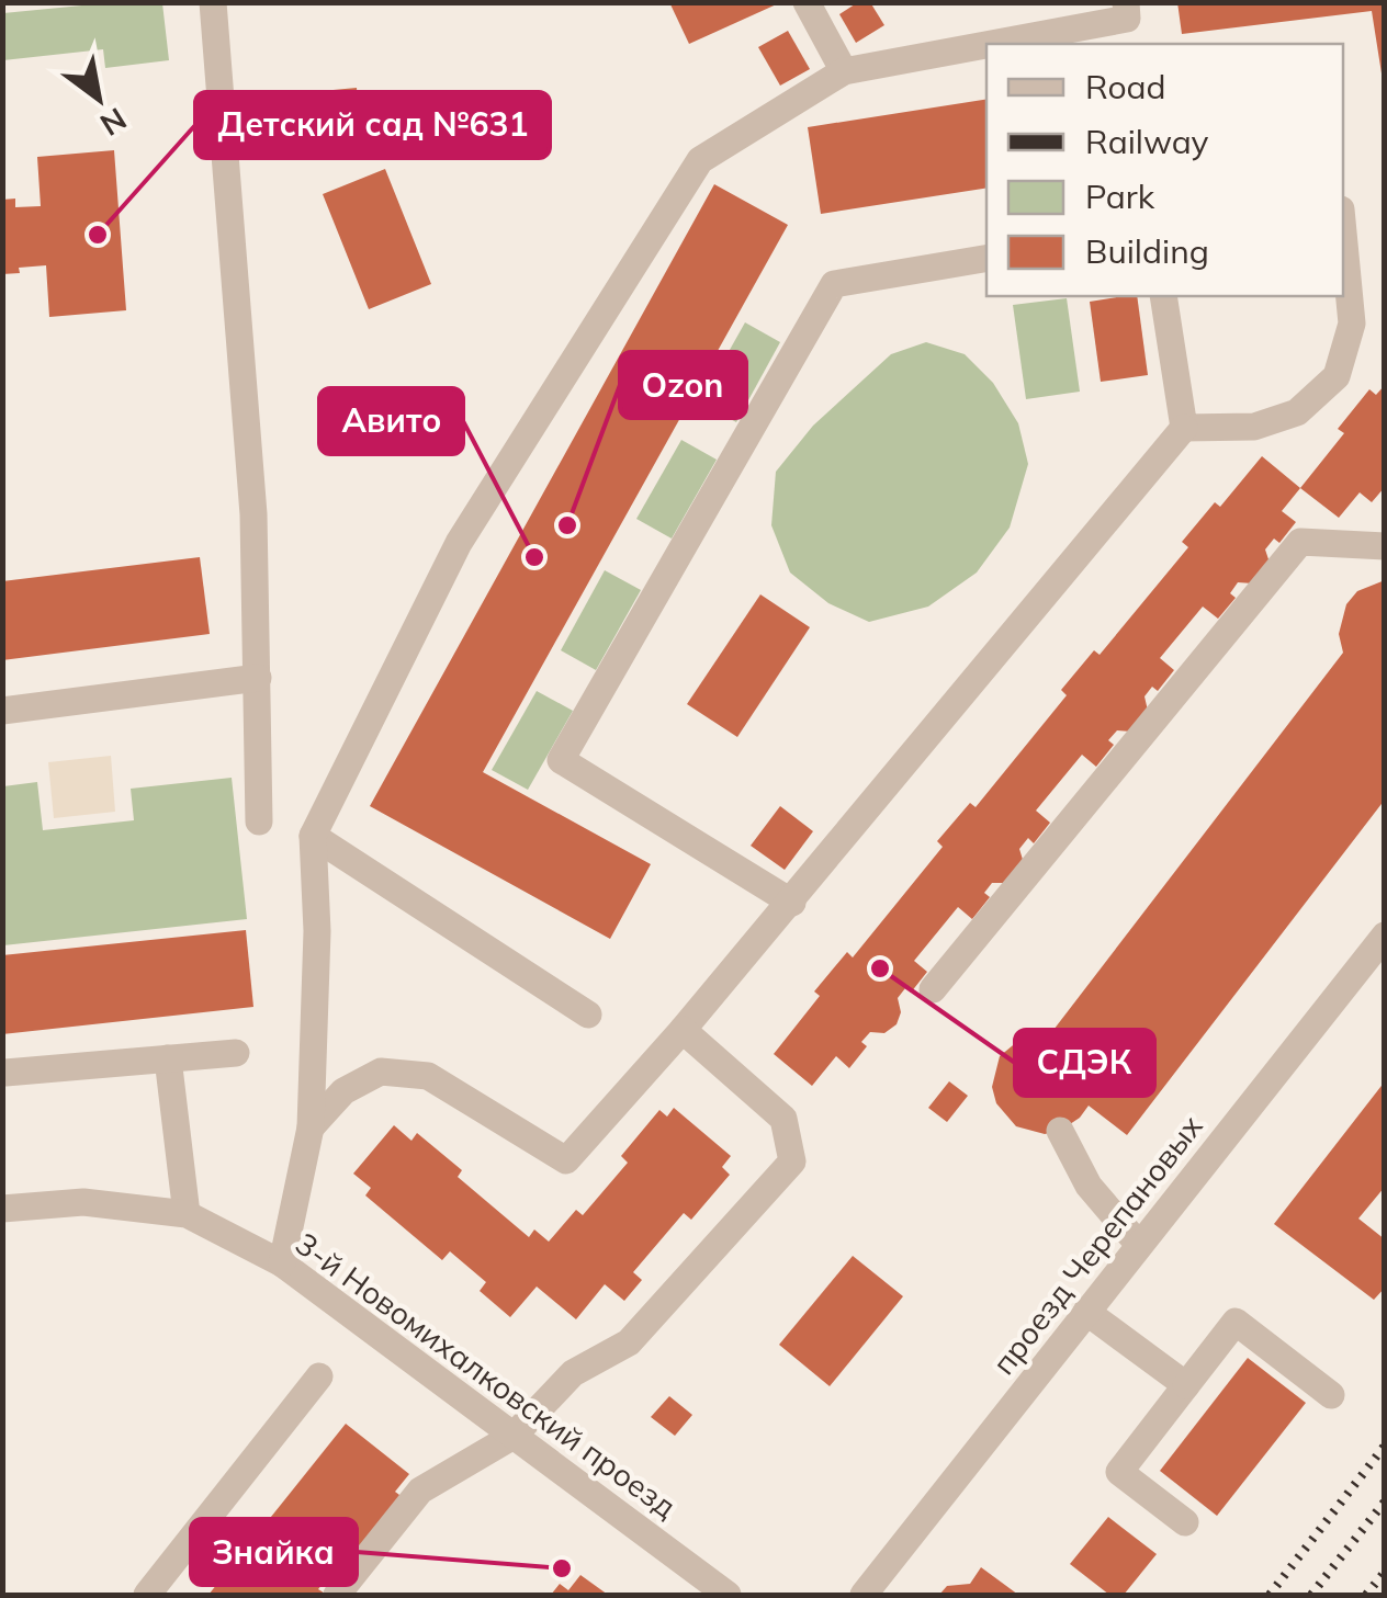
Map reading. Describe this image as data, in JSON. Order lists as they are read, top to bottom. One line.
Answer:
{"streets":{"street":["проезд Черепановых","3-й Новомихалковский проезд"]},"places":["Детский сад №631","Ozon","Авито","СДЭК","Знайка"],"legend":["Road","Railway","Park","Building"],"north":"bottom right"}
